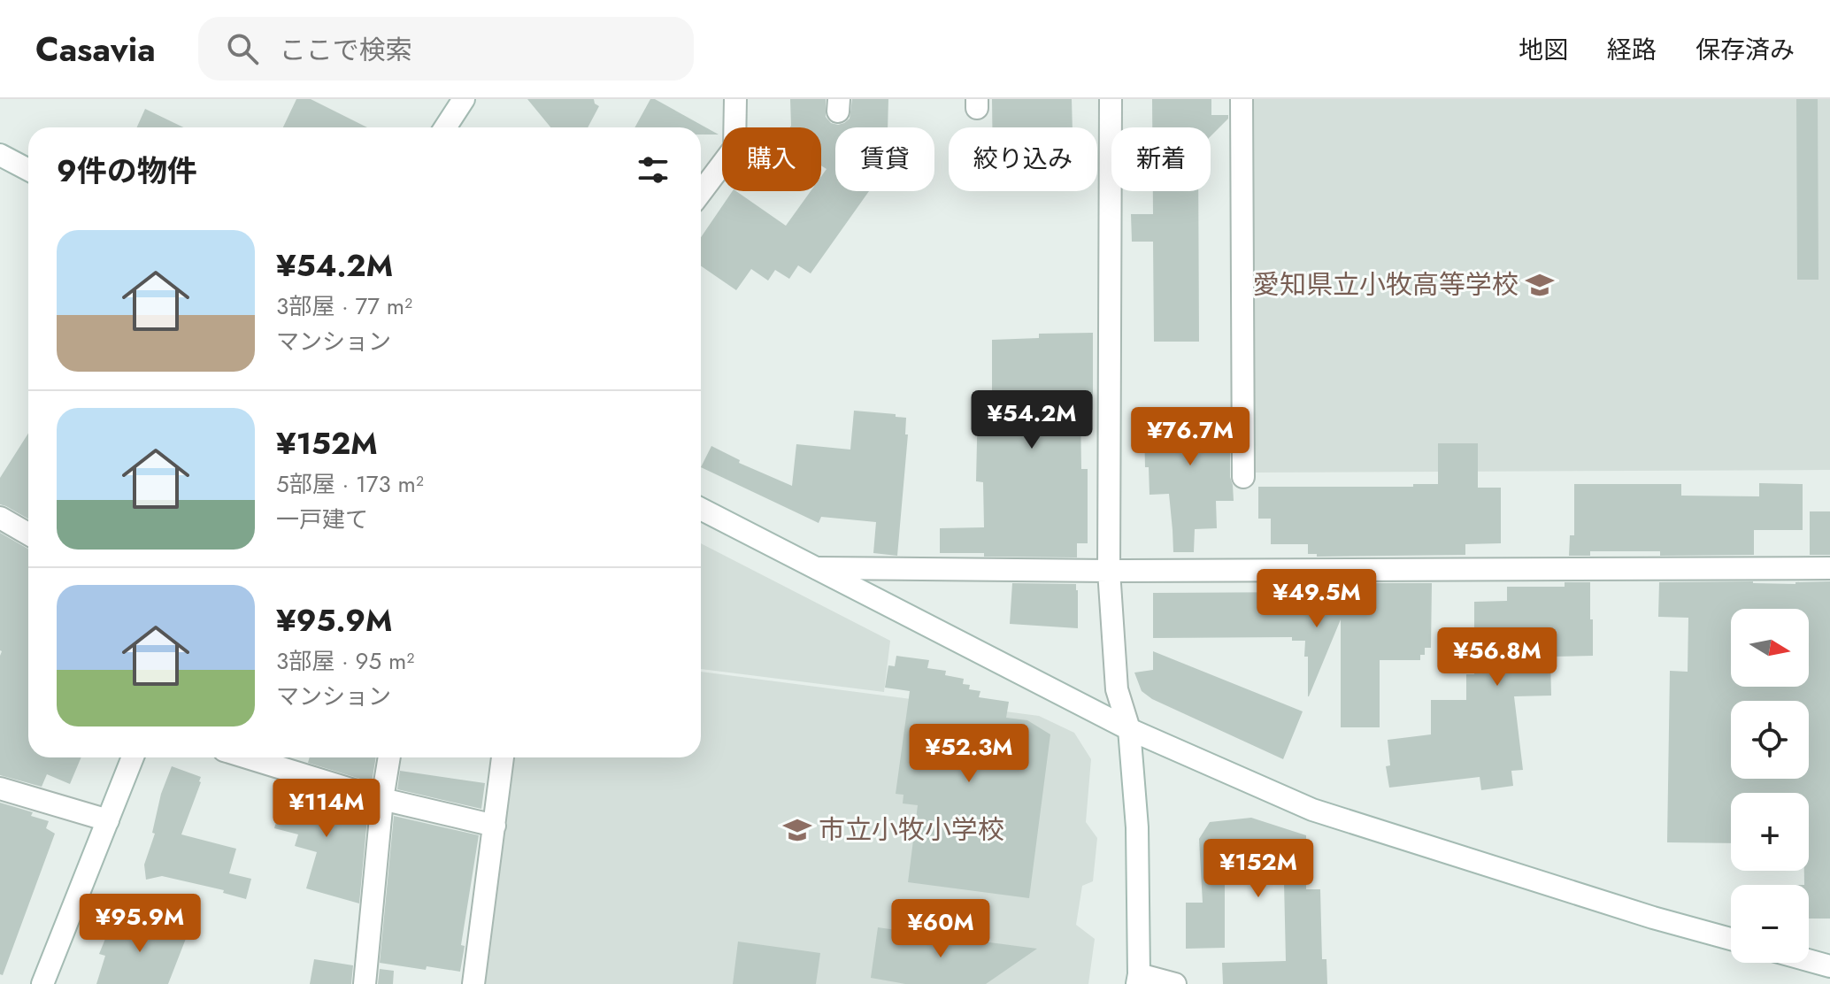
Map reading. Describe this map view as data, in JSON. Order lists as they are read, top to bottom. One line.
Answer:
{"places":{"school or university":["愛知県立小牧高等学校","市立小牧小学校"]},"north":"right","page":{"header":"Casavia","search":"ここで検索","nav":["地図","経路","保存済み"],"chip":["購入","賃貸","絞り込み","新着"],"heading":"9件の物件","list":[{"name":"¥54.2M","note":"3部屋 · 77 m² · マンション"},{"name":"¥152M","note":"5部屋 · 173 m² · 一戸建て"},{"name":"¥95.9M","note":"3部屋 · 95 m² · マンション"}],"price":["¥54.2M","¥76.7M","¥49.5M","¥56.8M","¥52.3M","¥114M","¥152M","¥95.9M","¥60M"],"map_buttons":["+","−"]}}
